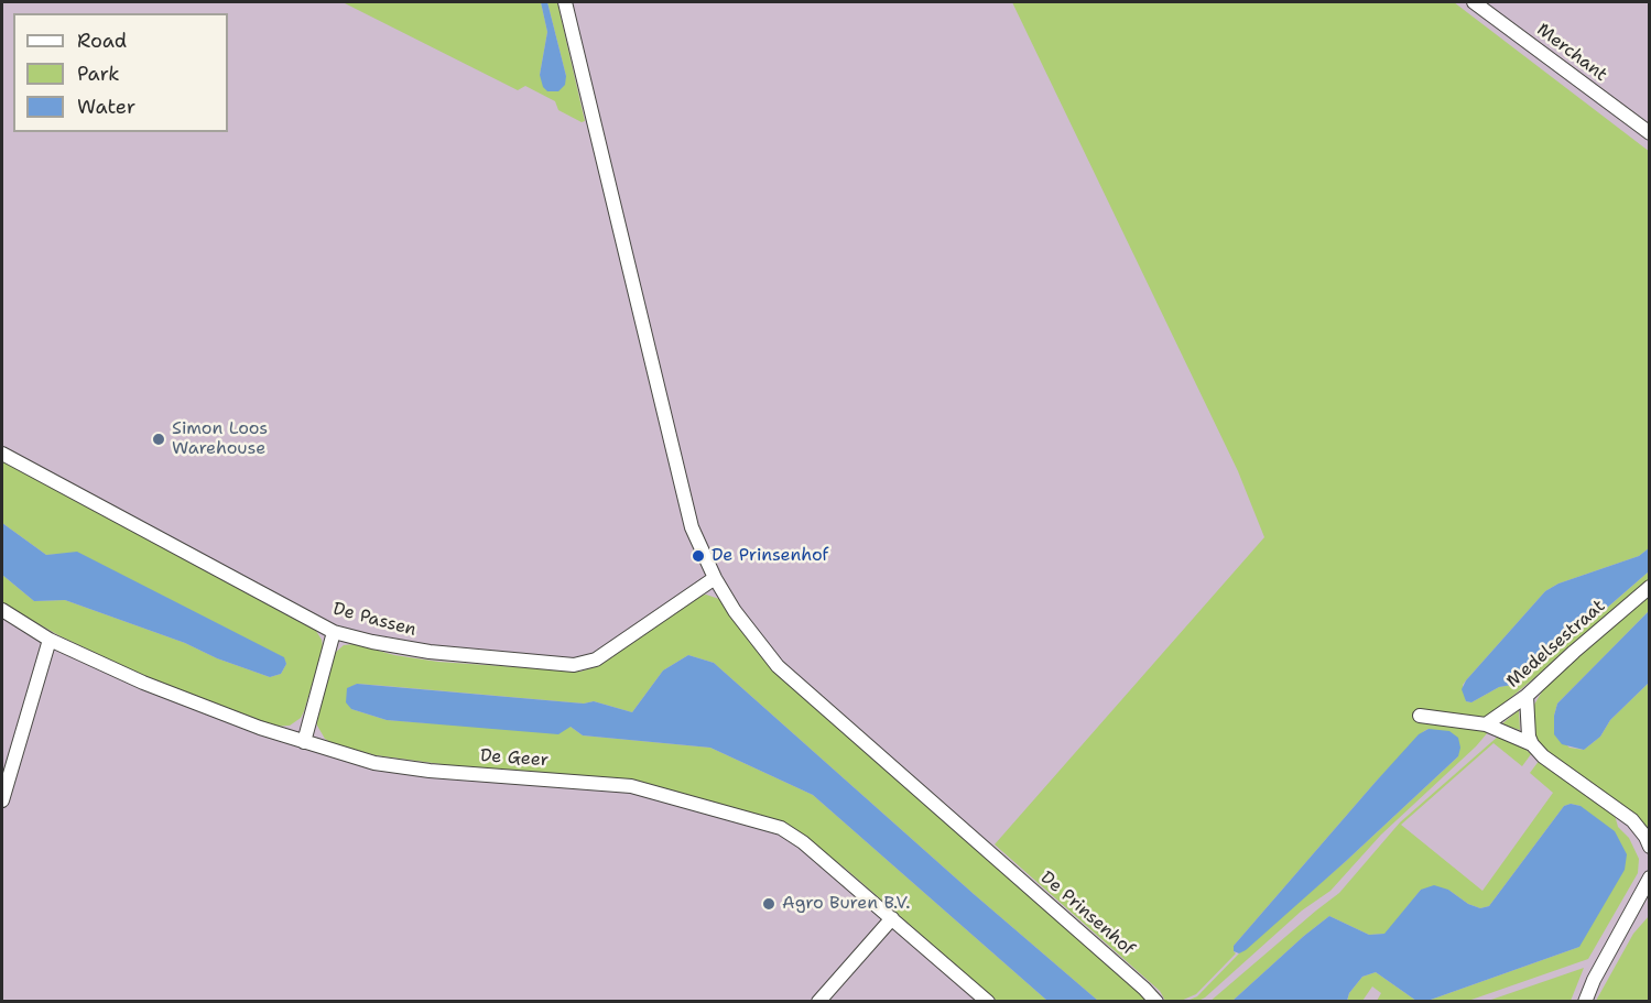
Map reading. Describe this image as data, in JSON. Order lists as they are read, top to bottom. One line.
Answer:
{"streets":{"street":["Merchant","De Passen","Medelsestraat","De Geer","De Prinsenhof"]},"crossings":[["De Passen","De Prinsenhof"]],"places":["Simon Loos Warehouse","De Prinsenhof","Agro Buren B.V."],"legend":["Road","Park","Water"]}
